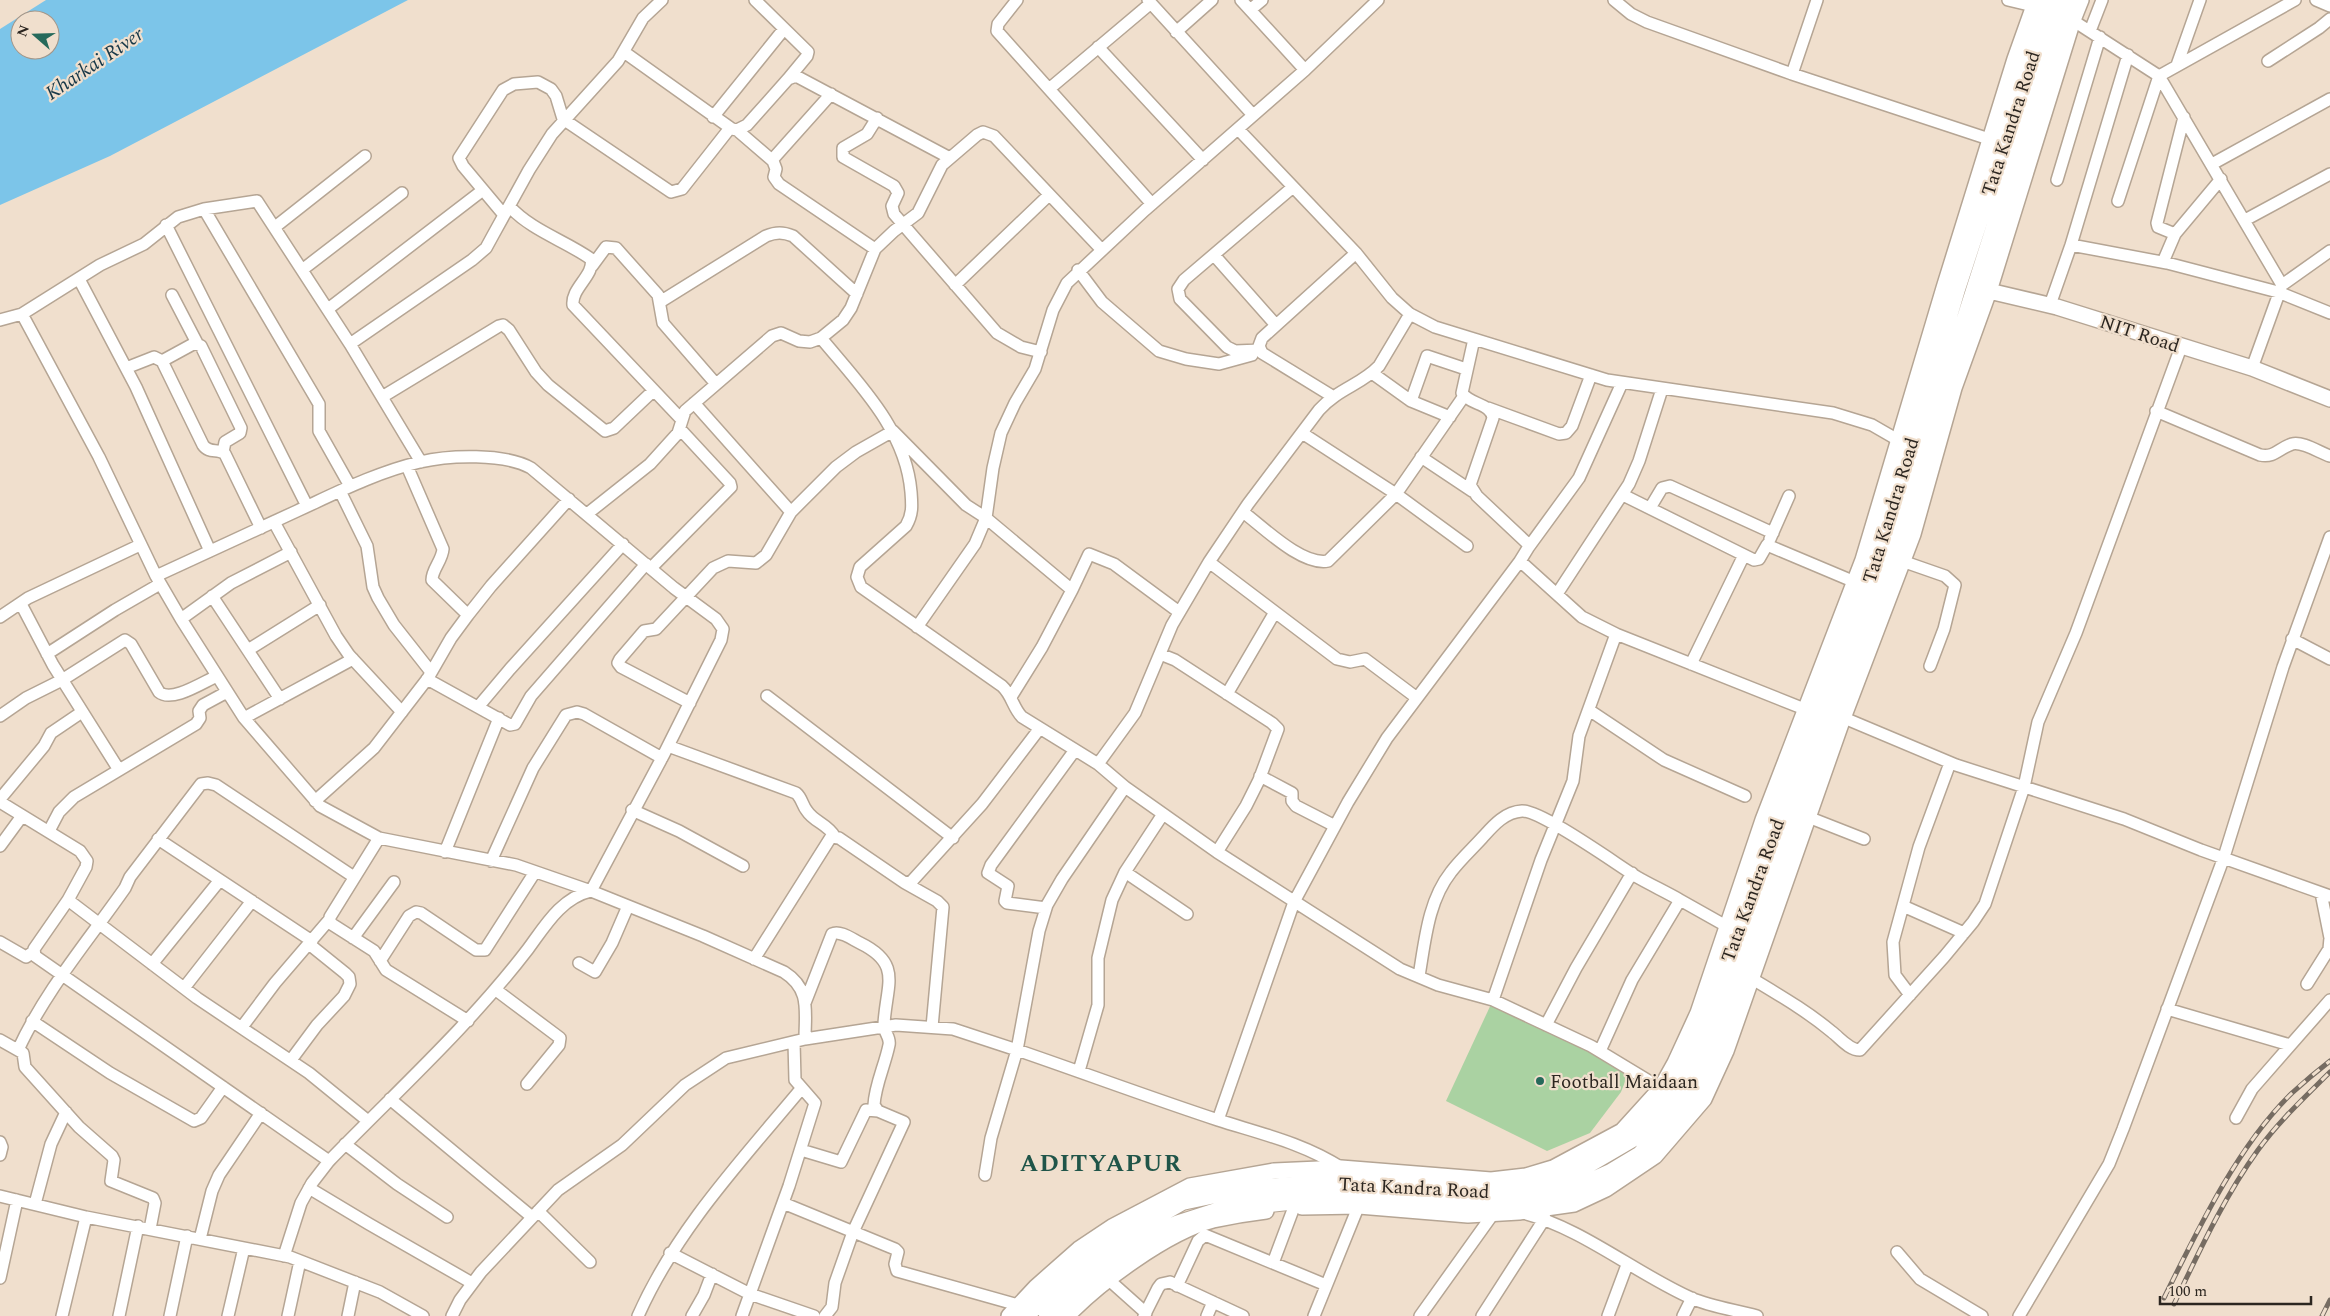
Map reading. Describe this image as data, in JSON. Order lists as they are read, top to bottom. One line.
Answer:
{"streets":{"main road":["Tata Kandra Road"],"street":["NIT Road"]},"crossings":[["Tata Kandra Road","NIT Road"]],"districts":["ADITYAPUR"],"water":["Kharkai River"],"places":["Football Maidaan"],"scale_bar":"100 m","north":"left"}
